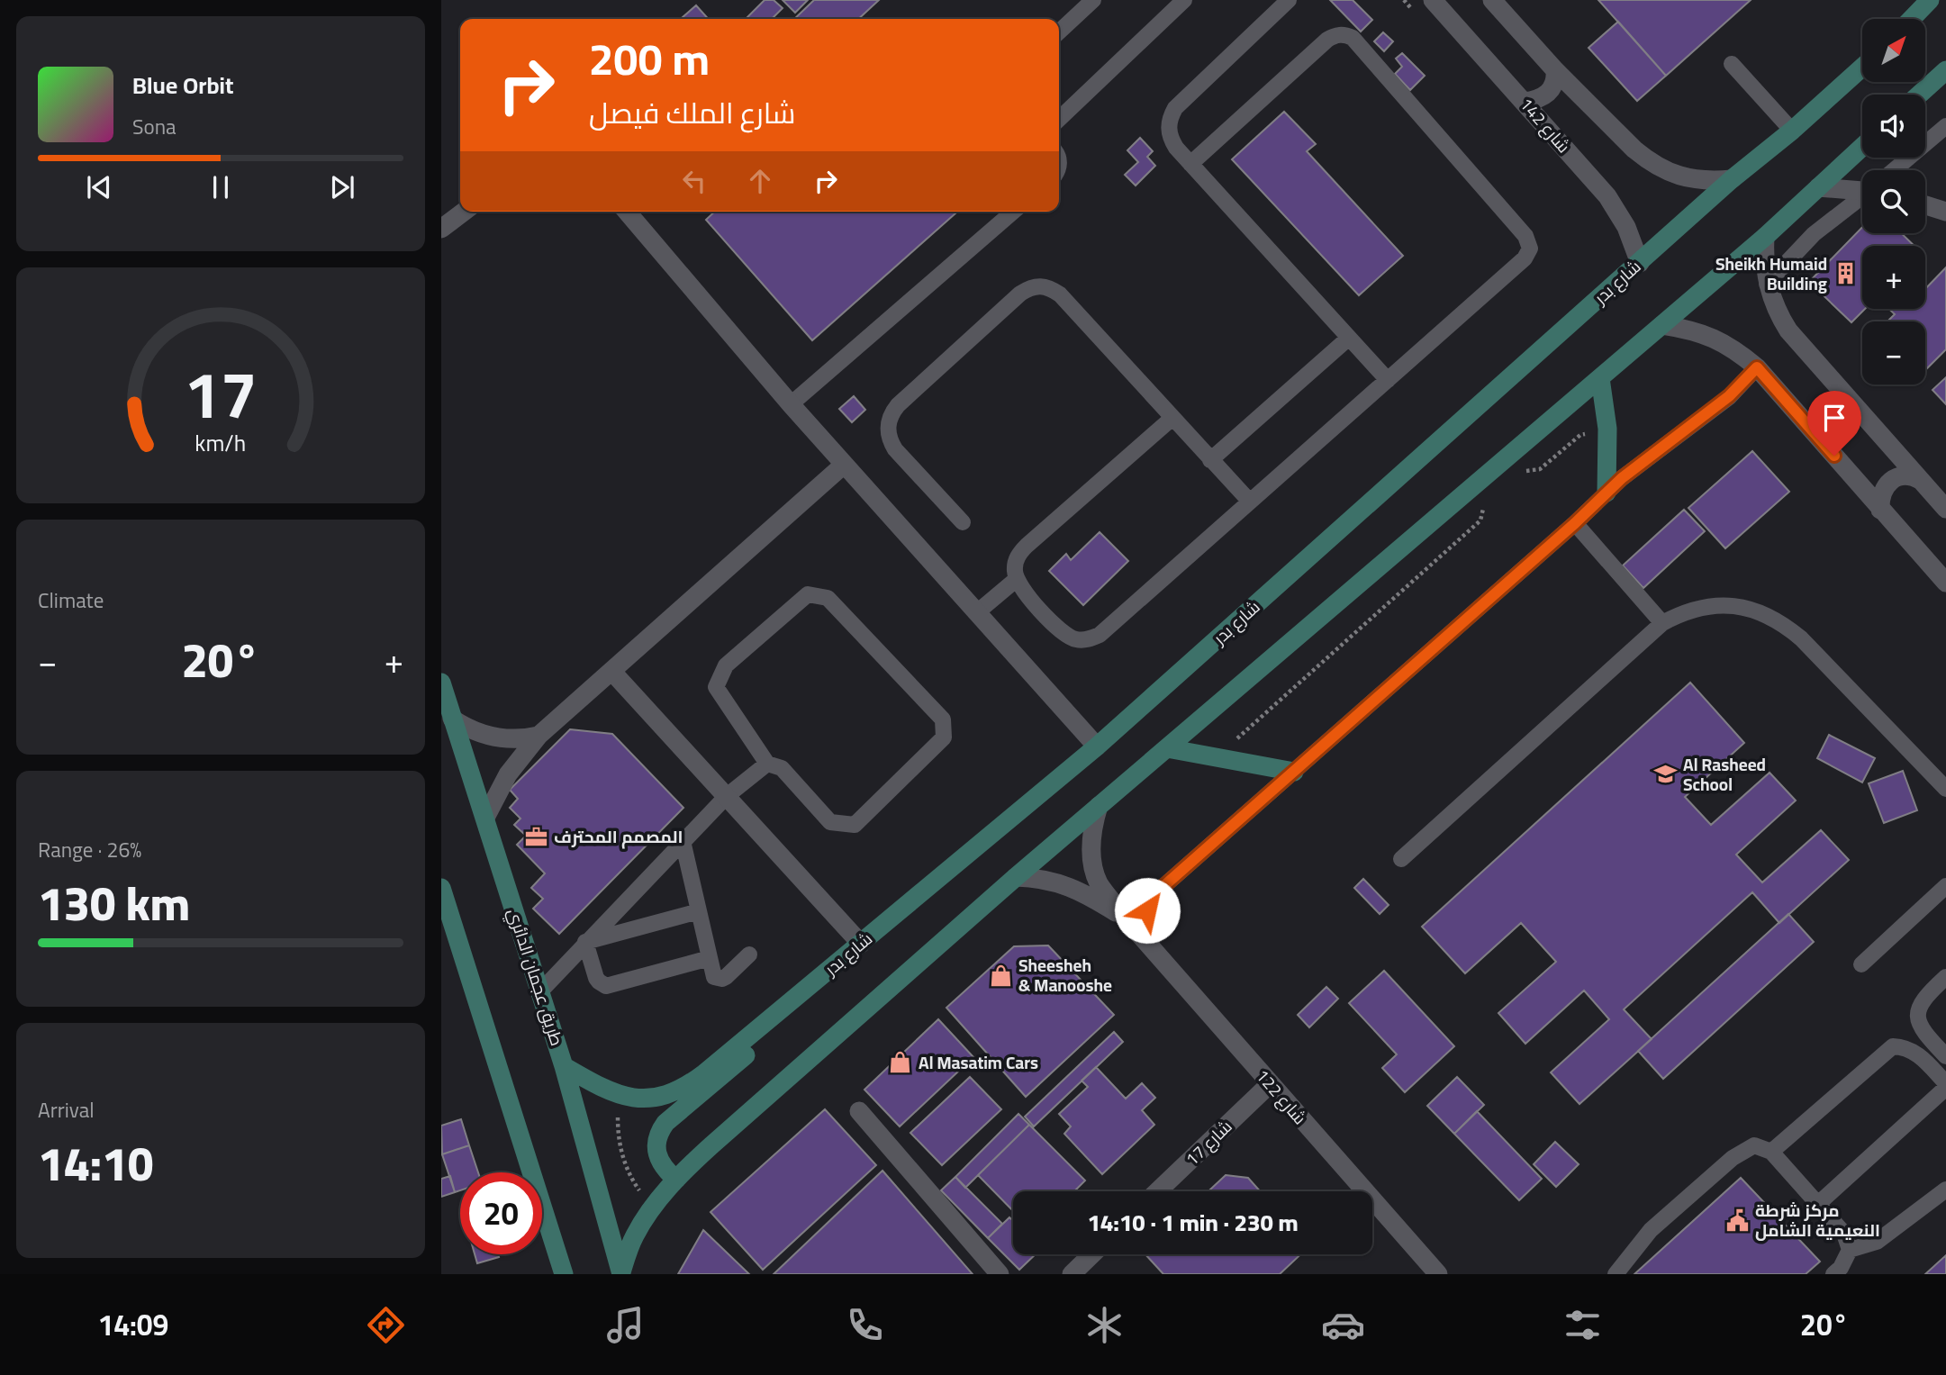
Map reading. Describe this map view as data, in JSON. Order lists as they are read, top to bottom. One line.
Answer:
{"streets":{"main road":["شارع بدر","طريق عجمان الدائري"],"street":["شارع 142","شارع 122","شارع 17"]},"crossings":[["شارع 142","شارع بدر"],["شارع بدر","طريق عجمان الدائري"],["شارع 122","شارع 17"]],"places":{"building":["Sheikh Humaid Building"],"school or university":["Al Rasheed School"],"office":["المصمم المحترف"],"shop":["Sheesheh & Manooshe","Al Masatim Cars"],"public building":["مركز شرطة النعيمية الشامل"]},"north":"top right","page":{"map_buttons":["+","−"],"turn":["200 m","شارع الملك فيصل"],"song":["Blue Orbit","Sona"],"tile":["Climate",["Range · 26%","130 km"],["Arrival","14:10"]],"heat":["−","20°","+"],"limit":"20","trip":"14:10 · 1 min · 230 m","tabs":["14:09","20°"],"gauge":["17","km/h"]}}
